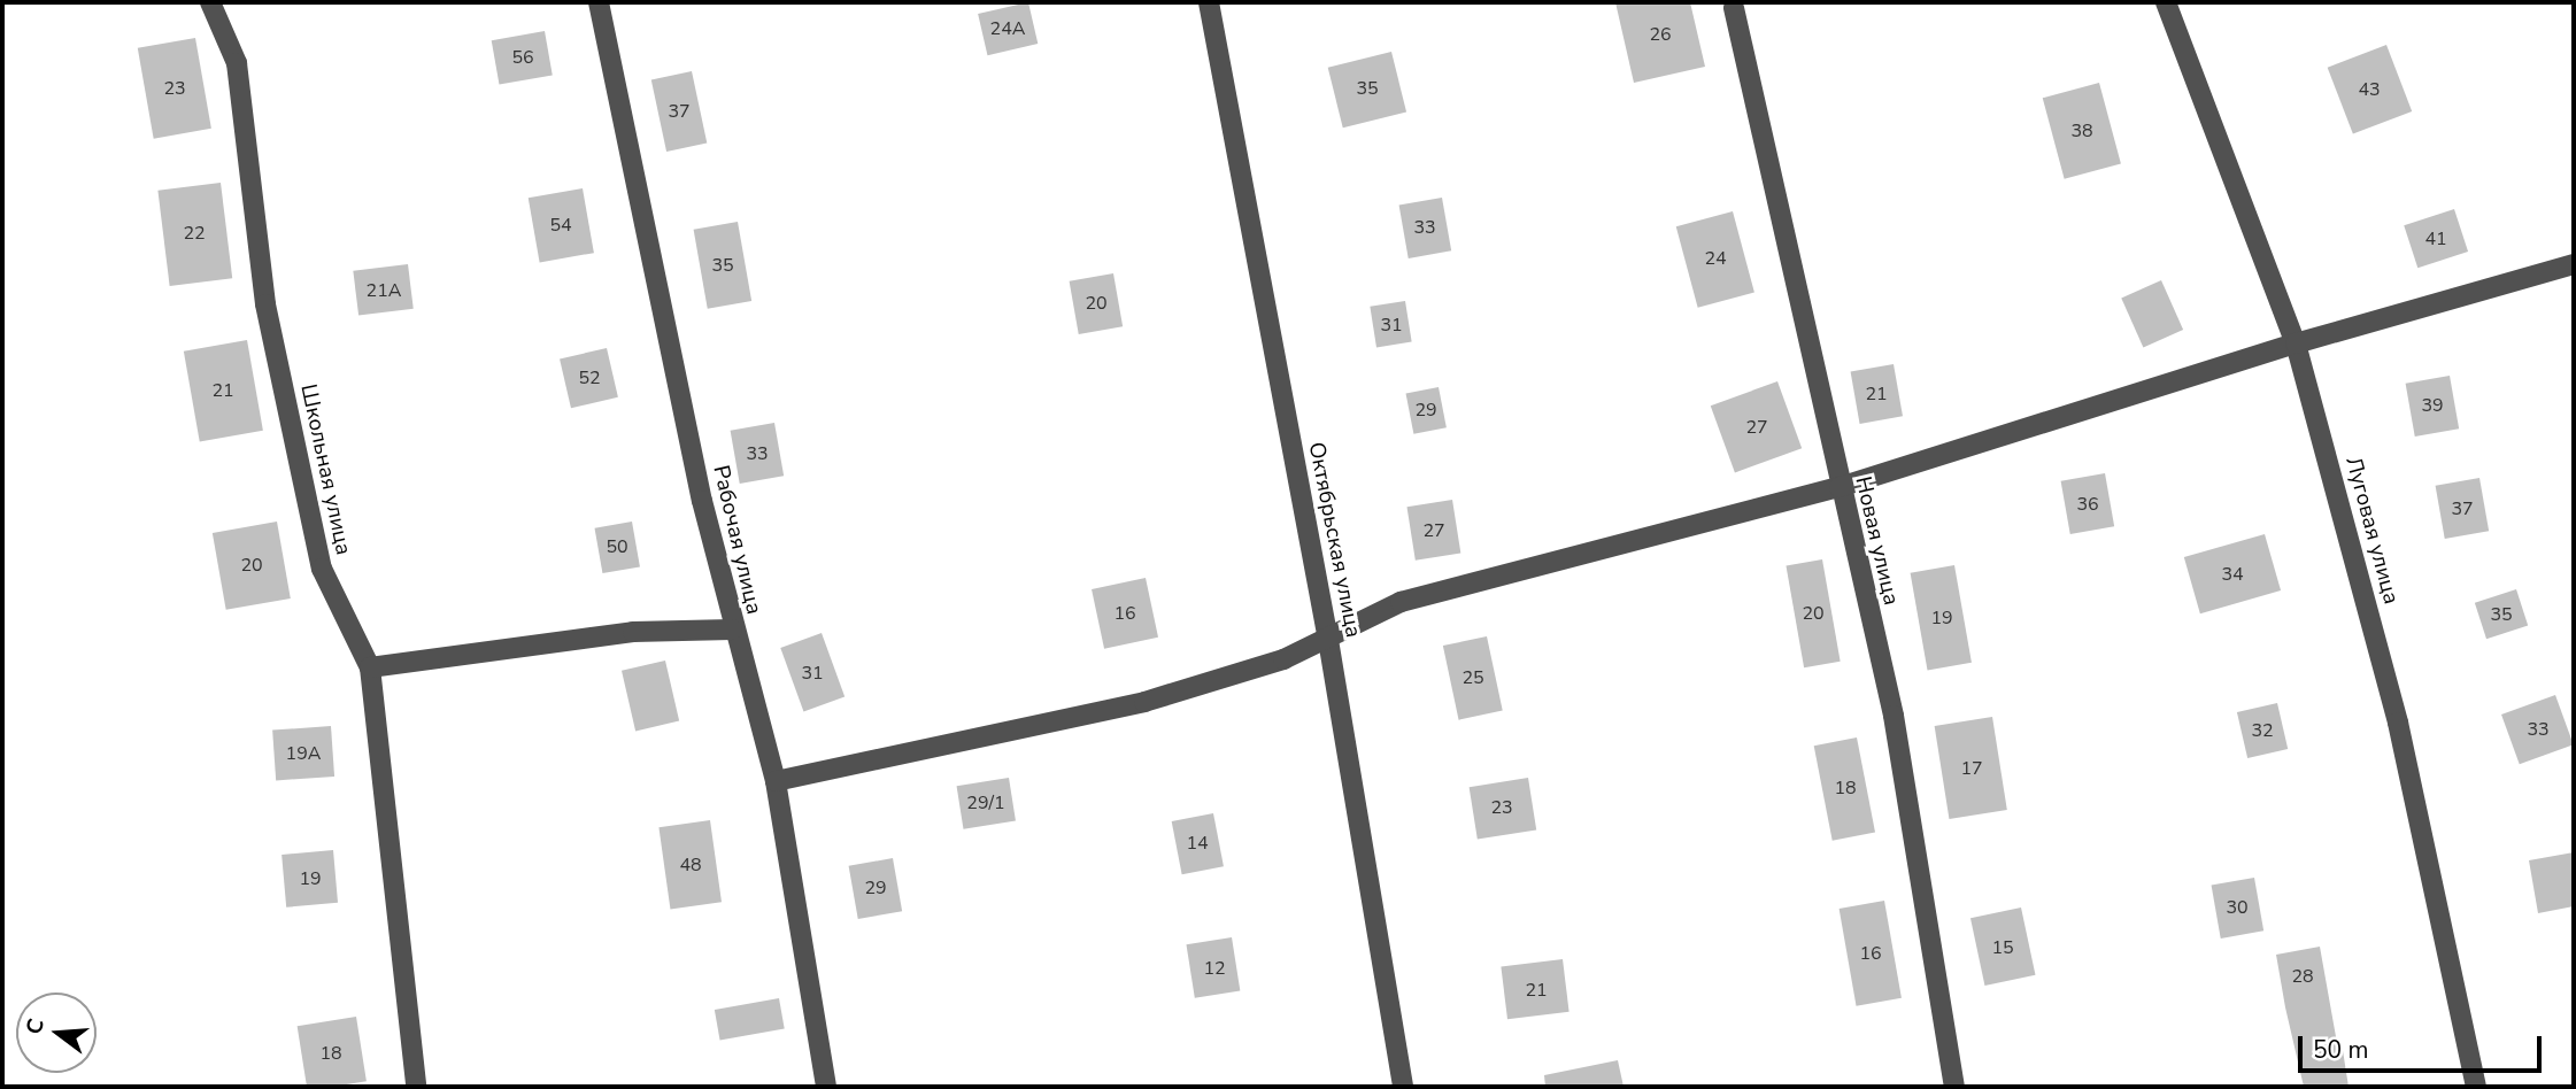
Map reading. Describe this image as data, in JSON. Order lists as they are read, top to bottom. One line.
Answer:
{"streets":{"street":["Школьная улица","Луговая улица","Рабочая улица","Октябрьская улица","Новая улица"]},"house_numbers":["24А","26","56","23","35","43","37","38","54","33","22","41","24","35","21А","20","31","52","21","21","39","29","27","33","36","37","27","50","20","34","16","20","35","19","31","25","33","32","19А","17","18","29/1","23","14","48","19","29","30","15","16","12","28","21","18"],"scale_bar":"50 m","north":"left"}
